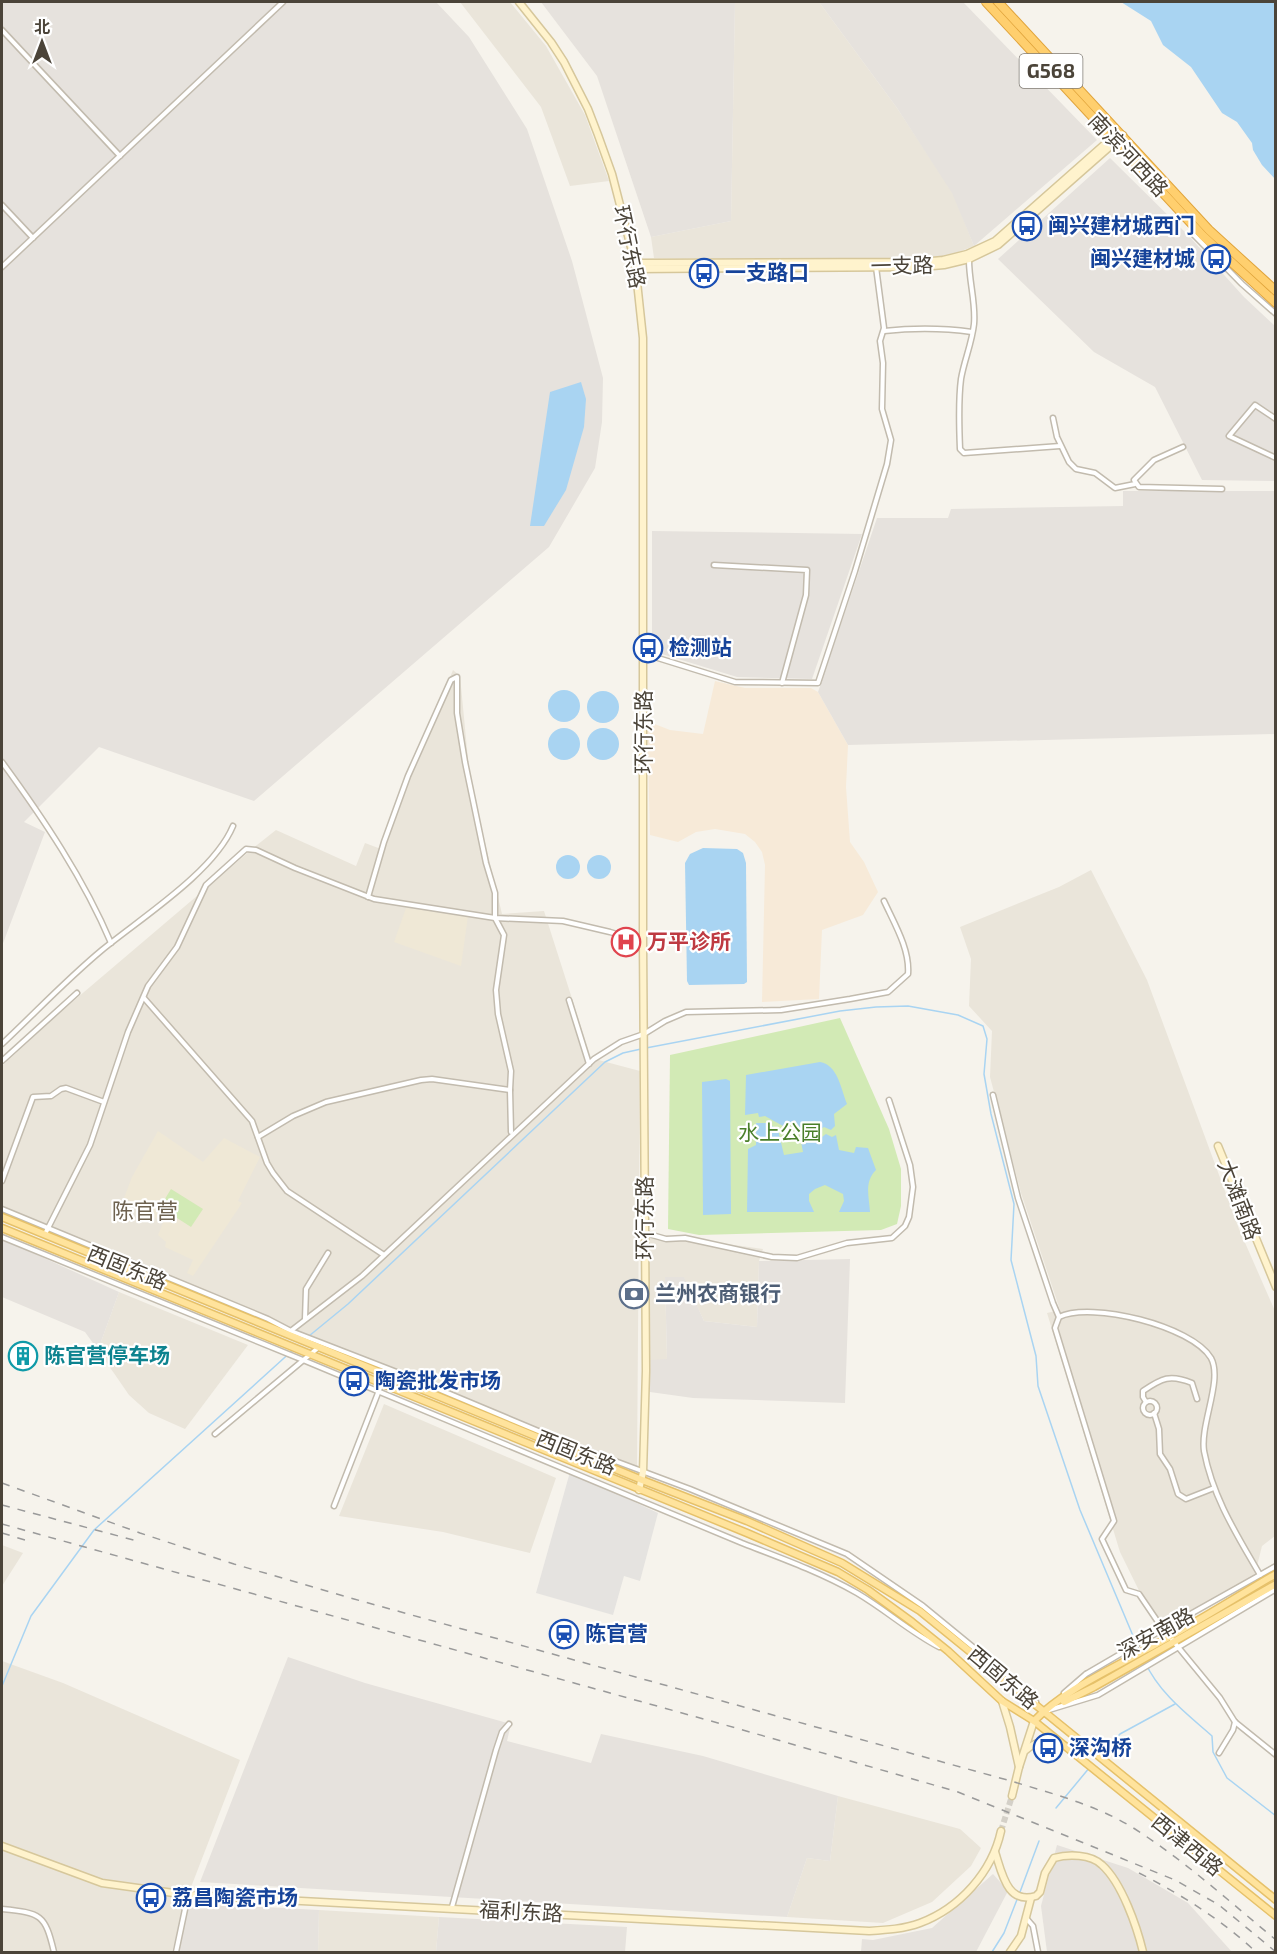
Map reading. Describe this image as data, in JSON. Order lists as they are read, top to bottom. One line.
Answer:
{"streets":{"highway":["G568","南滨河西路"],"main road":["西固东路","深安南路","西津西路"],"street":["环行东路","一支路","大滩南路","福利东路"]},"crossings":[["南滨河西路","一支路"],["环行东路","一支路"],["环行东路","西固东路"],["西固东路","深安南路"],["西固东路","西津西路"]],"districts":["陈官营"],"parks":["水上公园"],"places":{"bus stop":["闽兴建材城西门","闽兴建材城","一支路口","检测站","陶瓷批发市场","深沟桥","荔昌陶瓷市场"],"hospital":["万平诊所"],"bank":["兰州农商银行"],"building":["陈官营停车场"],"station":["陈官营"]},"north":"top"}
